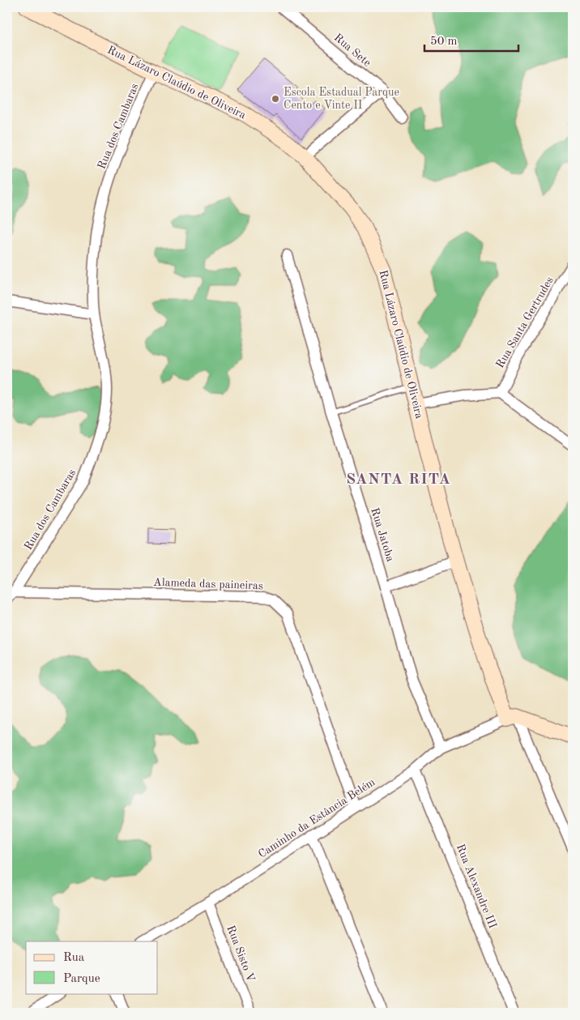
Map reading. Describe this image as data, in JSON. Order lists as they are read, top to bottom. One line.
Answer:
{"streets":{"street":["Rua Sete","Rua Lázaro Claúdio de Oliveira","Rua dos Cambaras","Rua Santa Gertrudes","Rua Jatoba","Alameda das paineiras","Caminho da Estância Belém","Rua Alexandre III","Rua Sisto V"]},"crossings":[["Rua Lázaro Claúdio de Oliveira","Rua dos Cambaras"],["Rua Lázaro Claúdio de Oliveira","Caminho da Estância Belém"],["Rua dos Cambaras","Alameda das paineiras"],["Rua Jatoba","Caminho da Estância Belém"],["Alameda das paineiras","Caminho da Estância Belém"],["Caminho da Estância Belém","Rua Alexandre III"],["Caminho da Estância Belém","Rua Sisto V"]],"districts":["SANTA RITA"],"places":["Escola Estadual Parque Cento e Vinte II"],"legend":["Rua","Parque"],"scale_bar":"50 m"}
